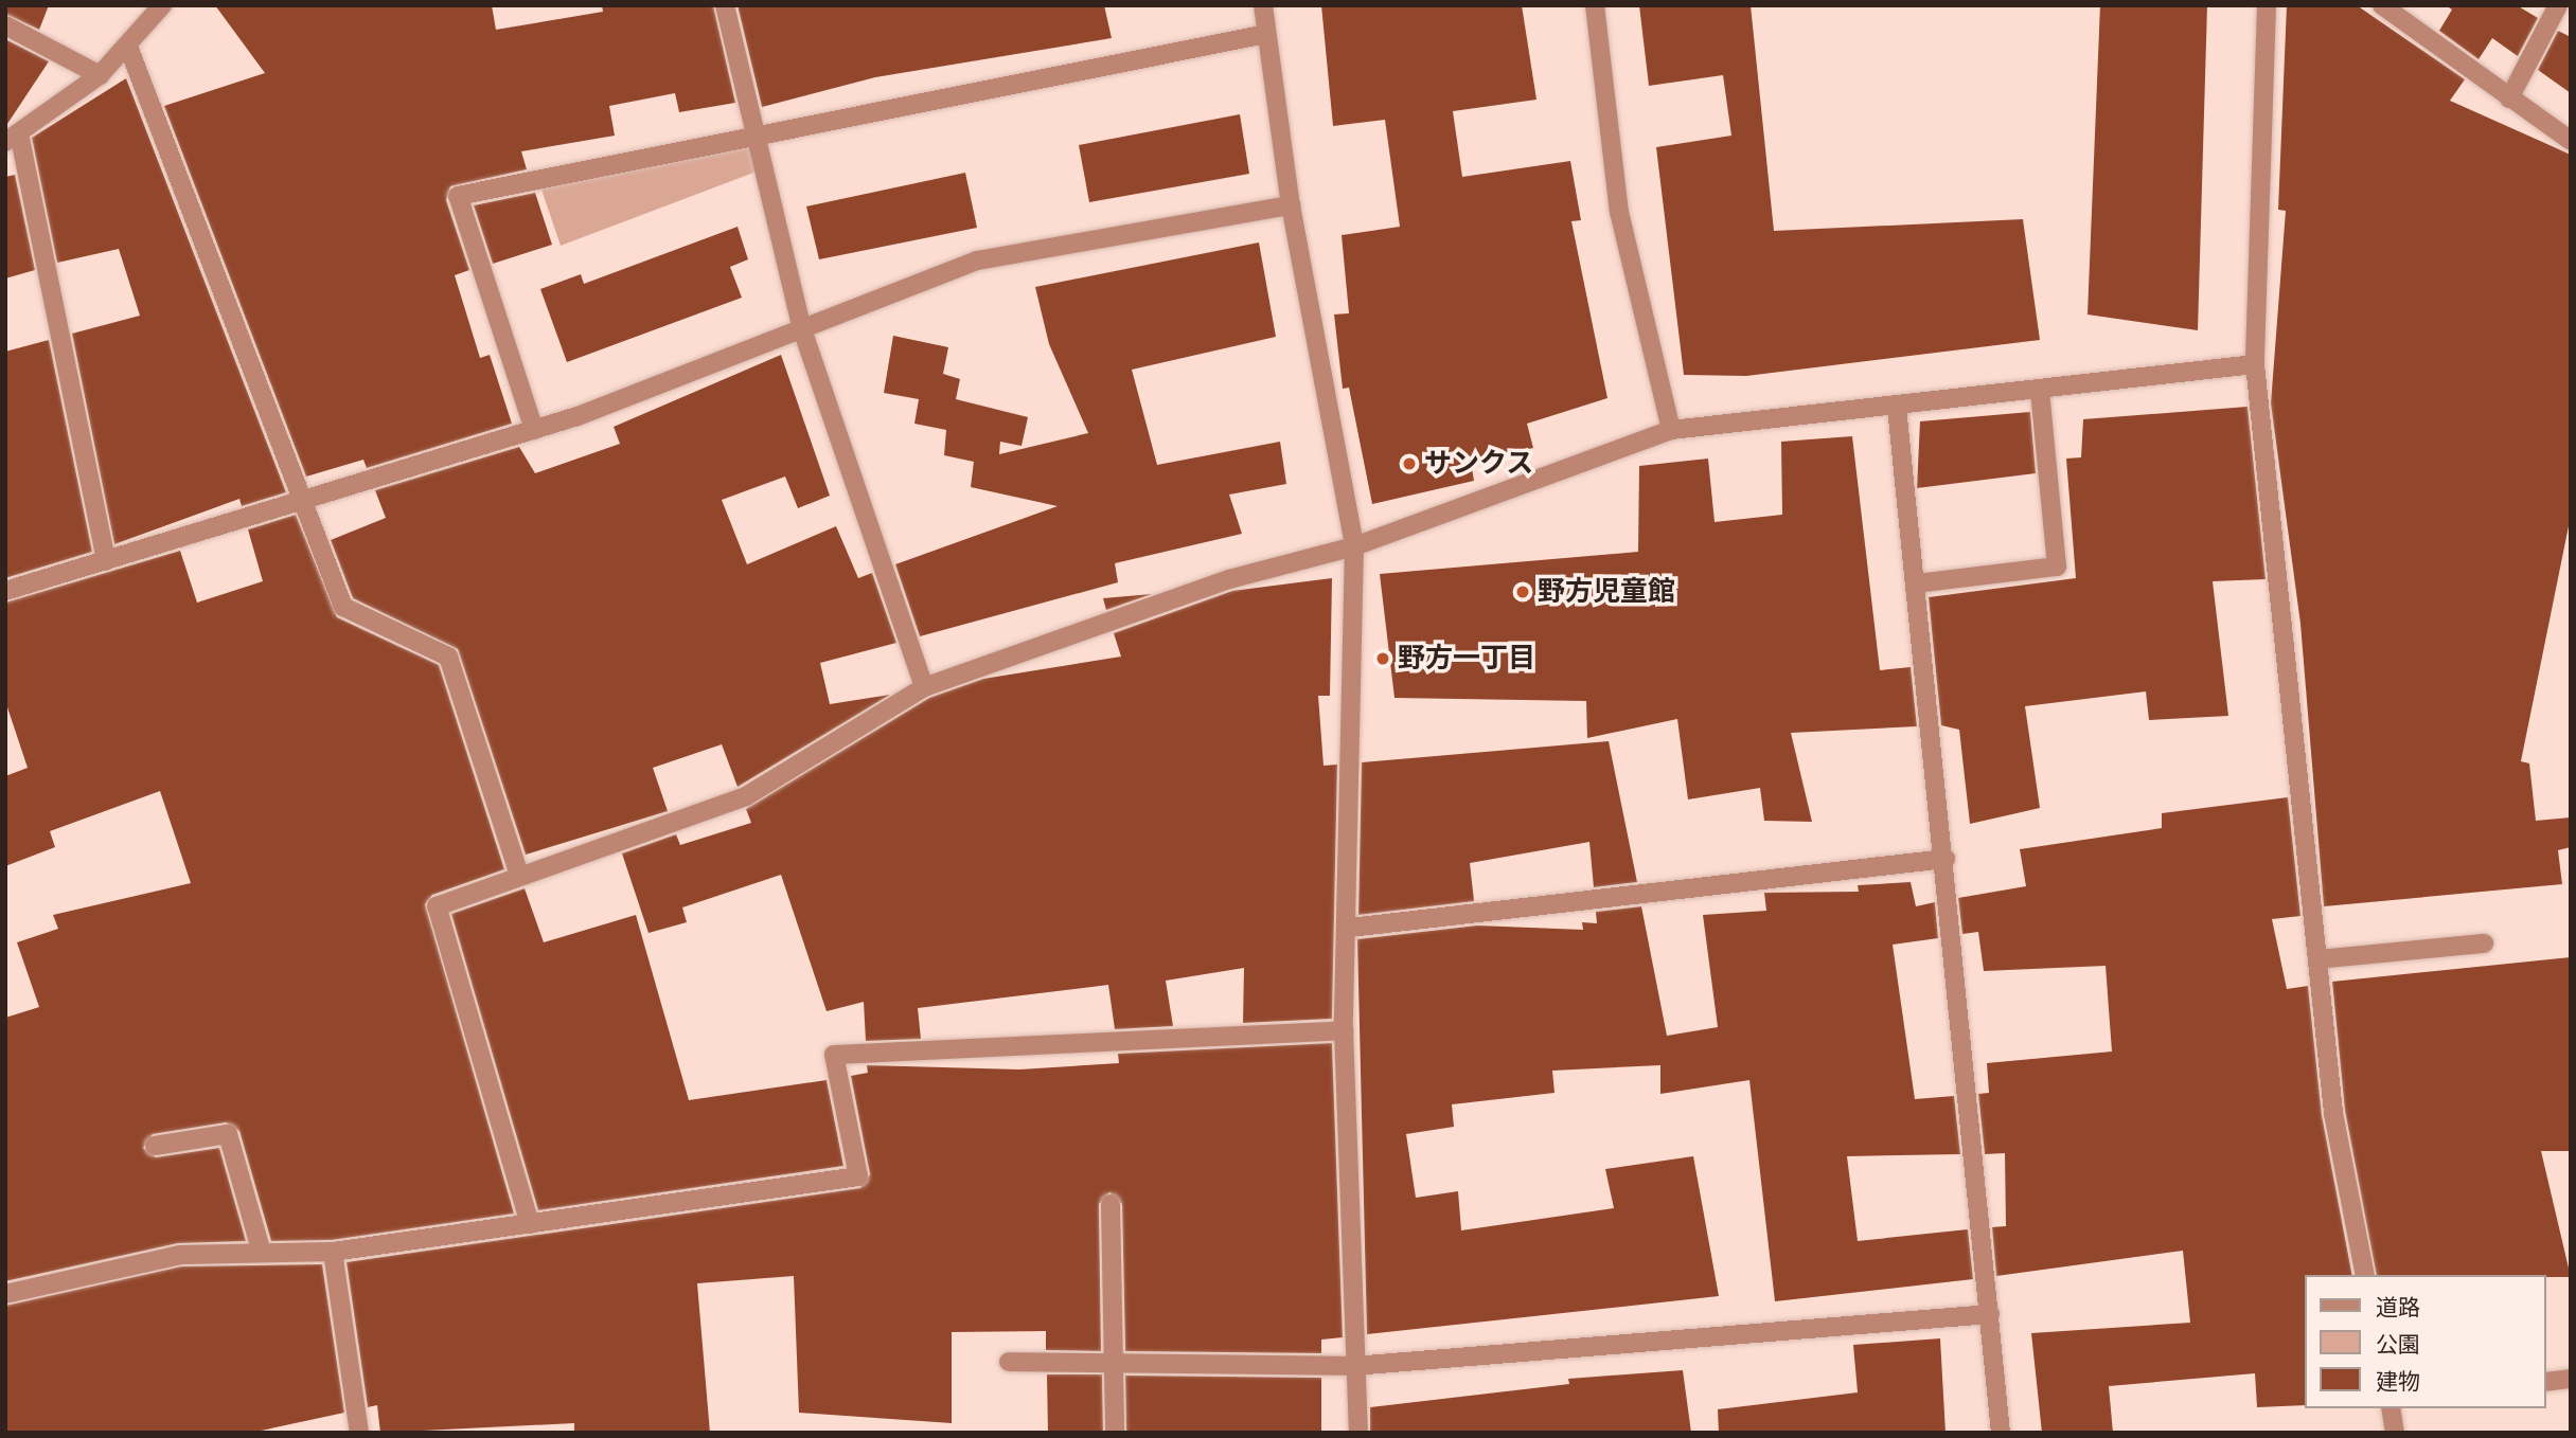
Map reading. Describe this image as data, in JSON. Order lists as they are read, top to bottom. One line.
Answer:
{"places":["サンクス","野方児童館","野方一丁目"],"legend":["道路","公園","建物"]}
